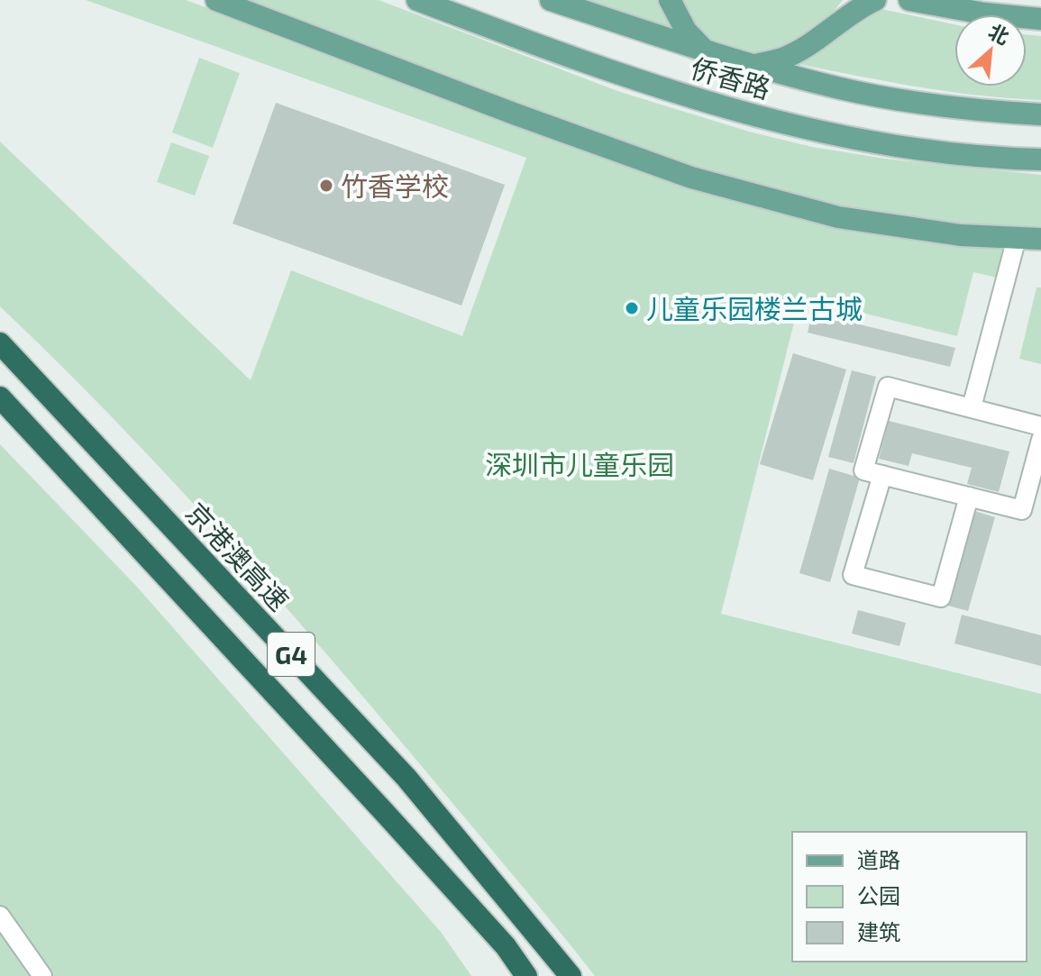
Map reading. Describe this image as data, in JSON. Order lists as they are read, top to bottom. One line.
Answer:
{"streets":{"highway":["京港澳高速","G4"],"main road":["侨香路"]},"parks":["深圳市儿童乐园"],"places":["竹香学校","儿童乐园楼兰古城"],"legend":["道路","公园","建筑"],"north":"top right"}
